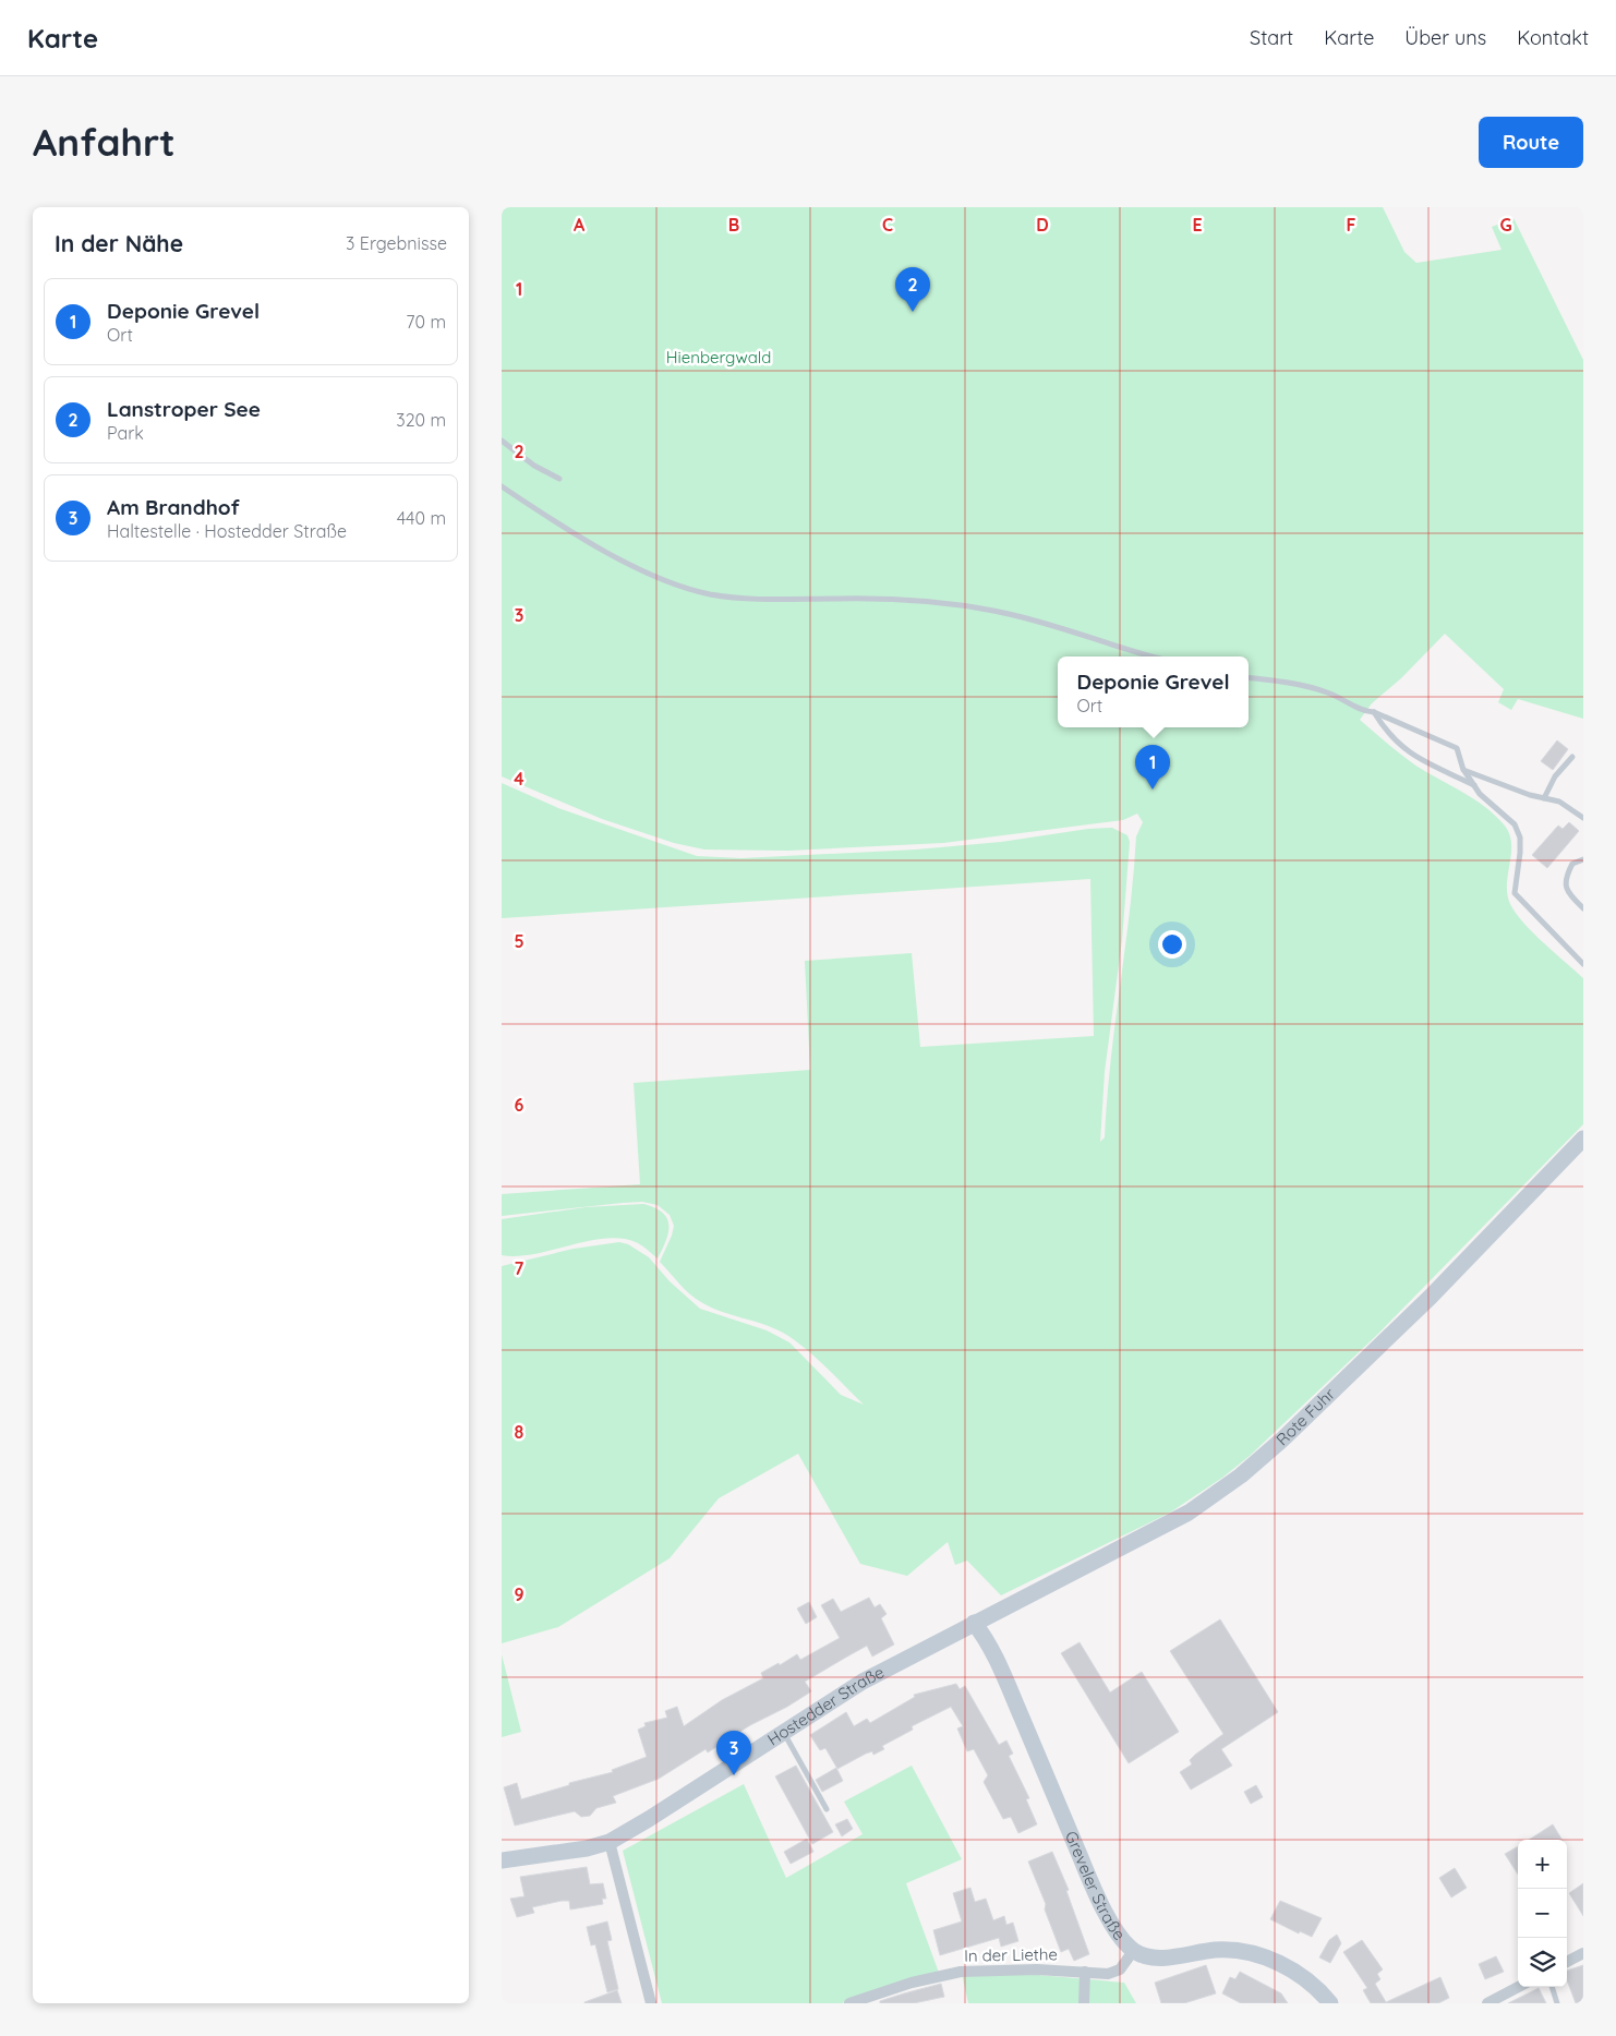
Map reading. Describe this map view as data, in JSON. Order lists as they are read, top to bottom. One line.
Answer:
{"streets":{"main road":["Rote Fuhr","Hostedder Straße","Greveler Straße"],"street":["In der Liethe"]},"crossings":[["Rote Fuhr","Hostedder Straße"],["Rote Fuhr","Greveler Straße"],["Hostedder Straße","Greveler Straße"],["Greveler Straße","In der Liethe"]],"parks":["Hienbergwald"],"page":{"header":"Karte","nav":["Start","Karte","Über uns","Kontakt"],"buttons":"Route","title":"Anfahrt","heading":["In der Nähe","3 Ergebnisse"],"pins":["2","1","3"],"list":[{"mark":"1","name":"Deponie Grevel","note":"Ort","value":"70 m"},{"mark":"2","name":"Lanstroper See","note":"Park","value":"320 m"},{"mark":"3","name":"Am Brandhof","note":"Haltestelle · Hostedder Straße","value":"440 m"}],"popup":["Deponie Grevel","Ort"],"map_buttons":["+","−"]},"grid":{"columns":["A","B","C","D","E","F","G"],"rows":["1","2","3","4","5","6","7","8","9"]}}
